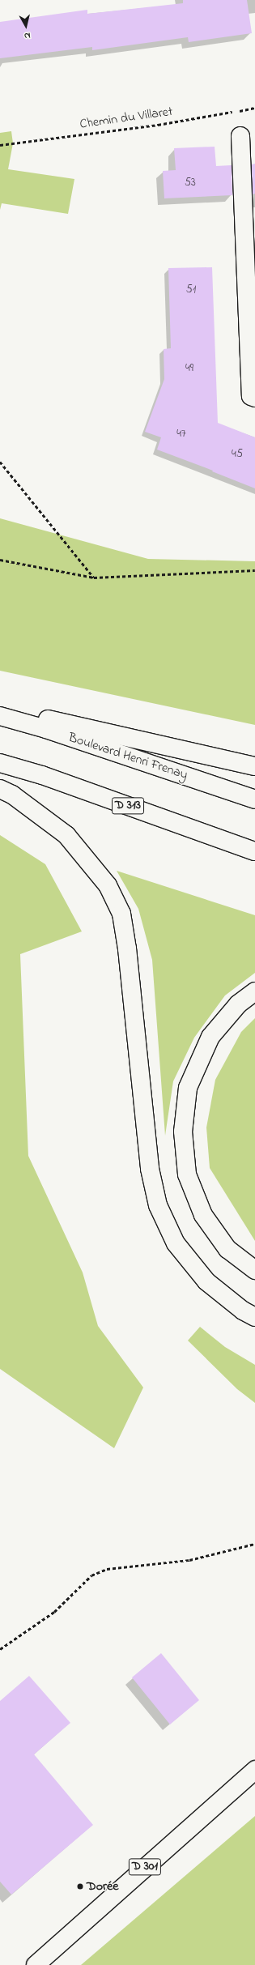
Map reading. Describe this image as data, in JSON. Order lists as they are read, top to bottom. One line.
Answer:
{"streets":{"main road":["Boulevard Henri Frenay","D 313","D 301"],"path":["Chemin du Villaret"]},"places":["Dorée"],"house_numbers":["53","51","49","47","45"],"north":"bottom"}
